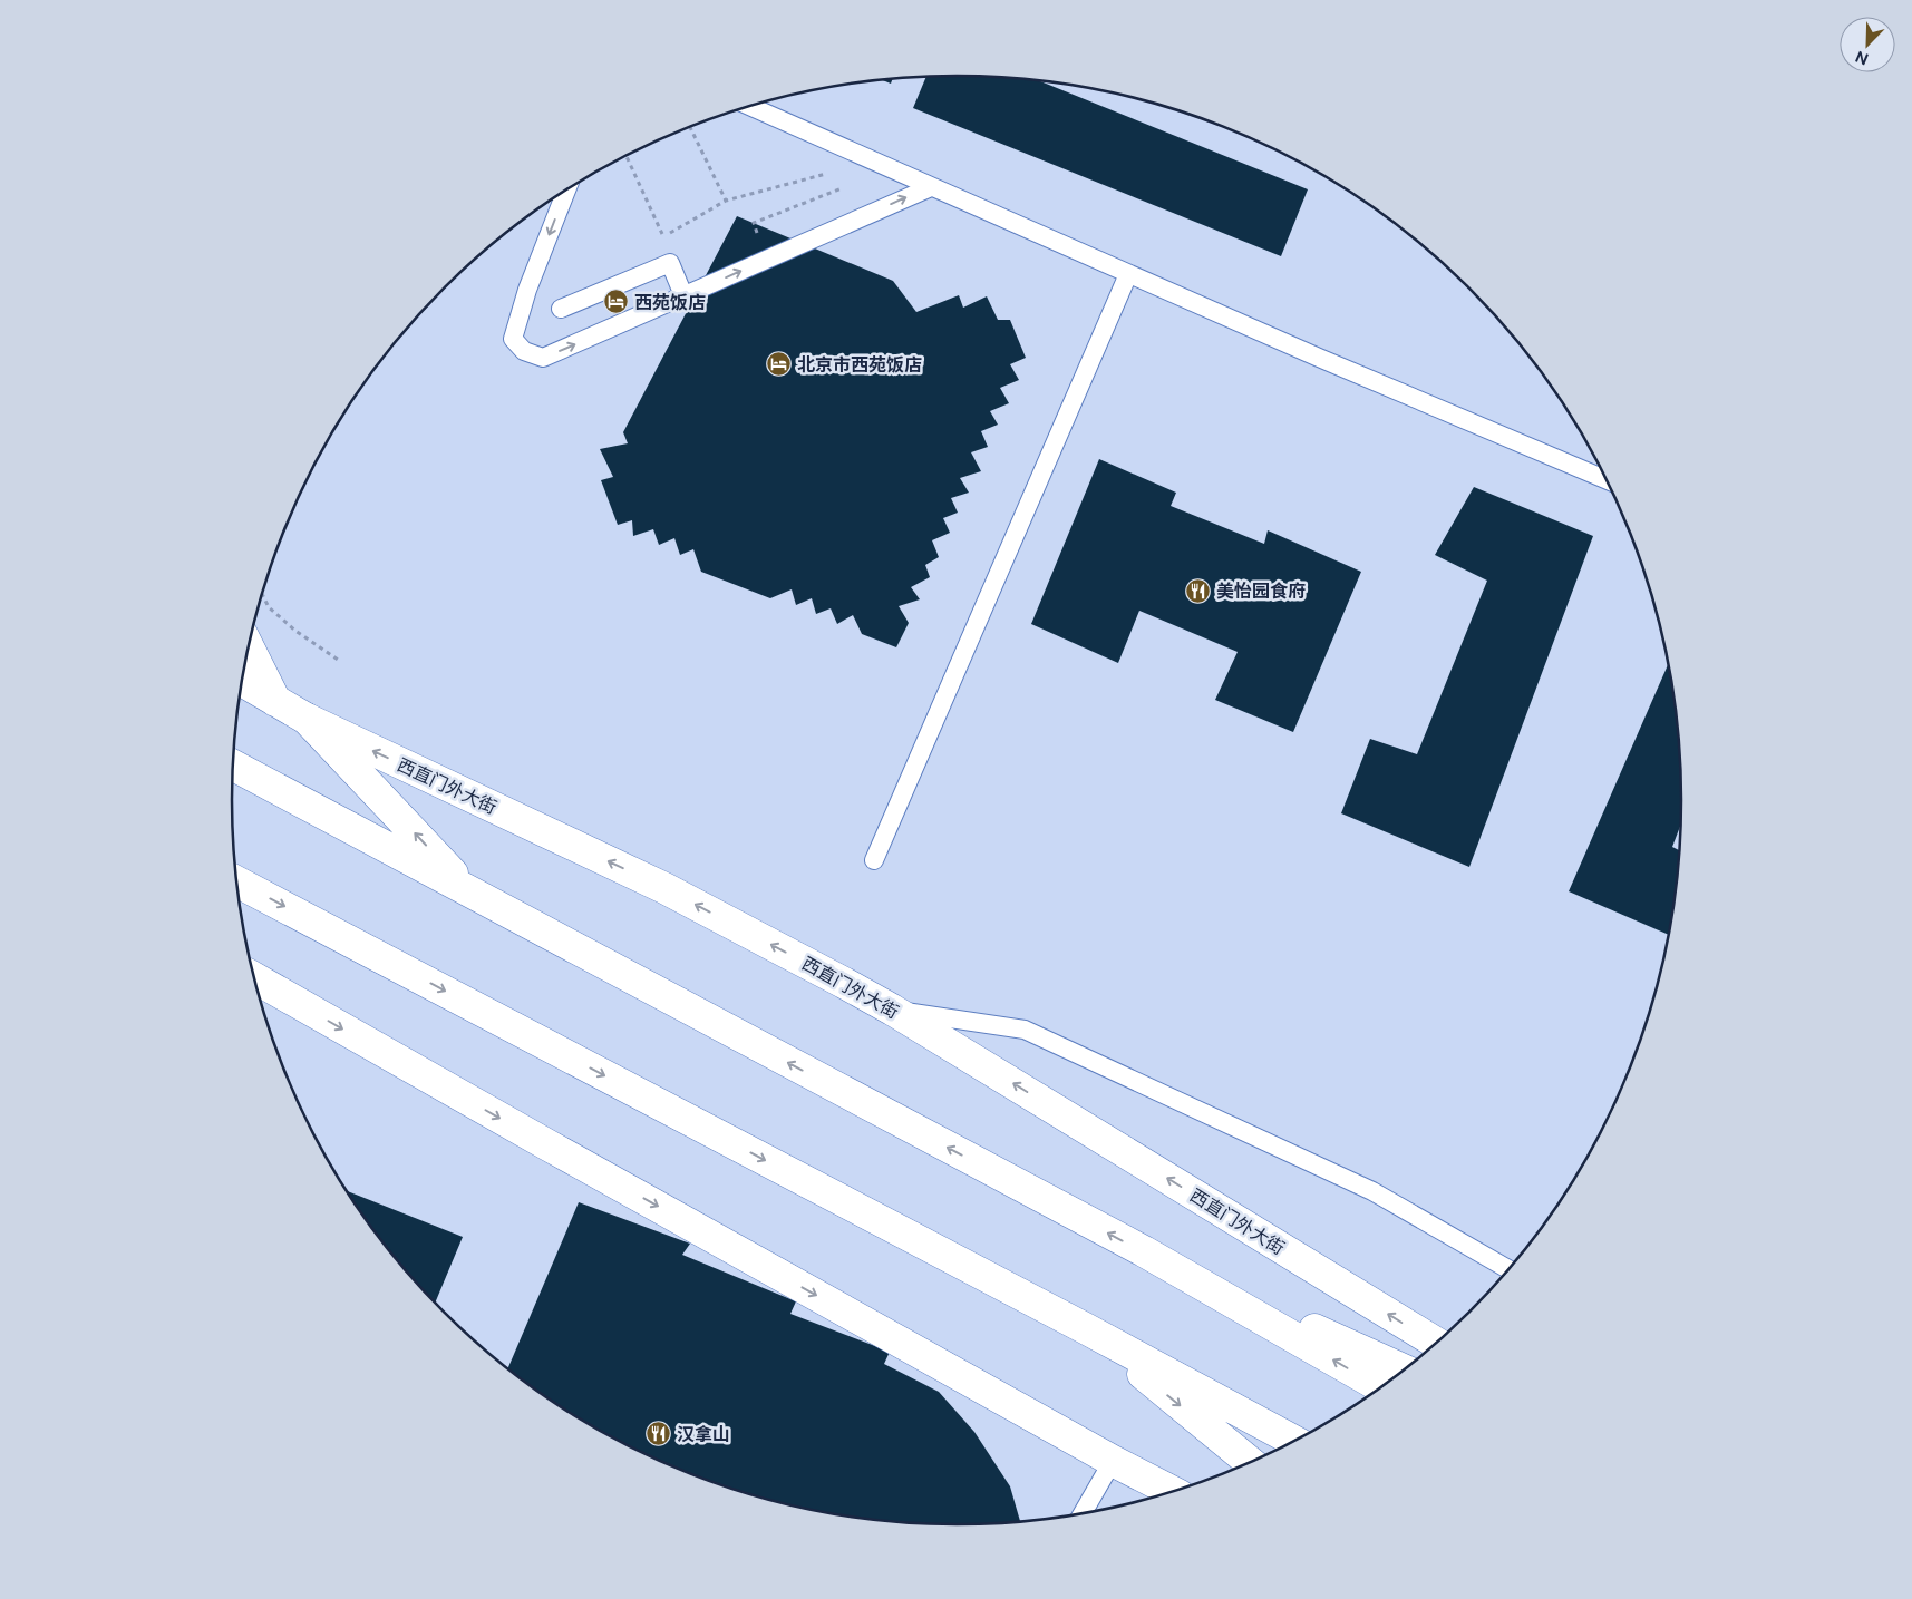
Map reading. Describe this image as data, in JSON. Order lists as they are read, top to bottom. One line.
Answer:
{"streets":{"main road":["西直门外大街"]},"places":{"hotel":["西苑饭店","北京市西苑饭店"],"restaurant":["美怡园食府","汉拿山"]},"north":"bottom left"}
